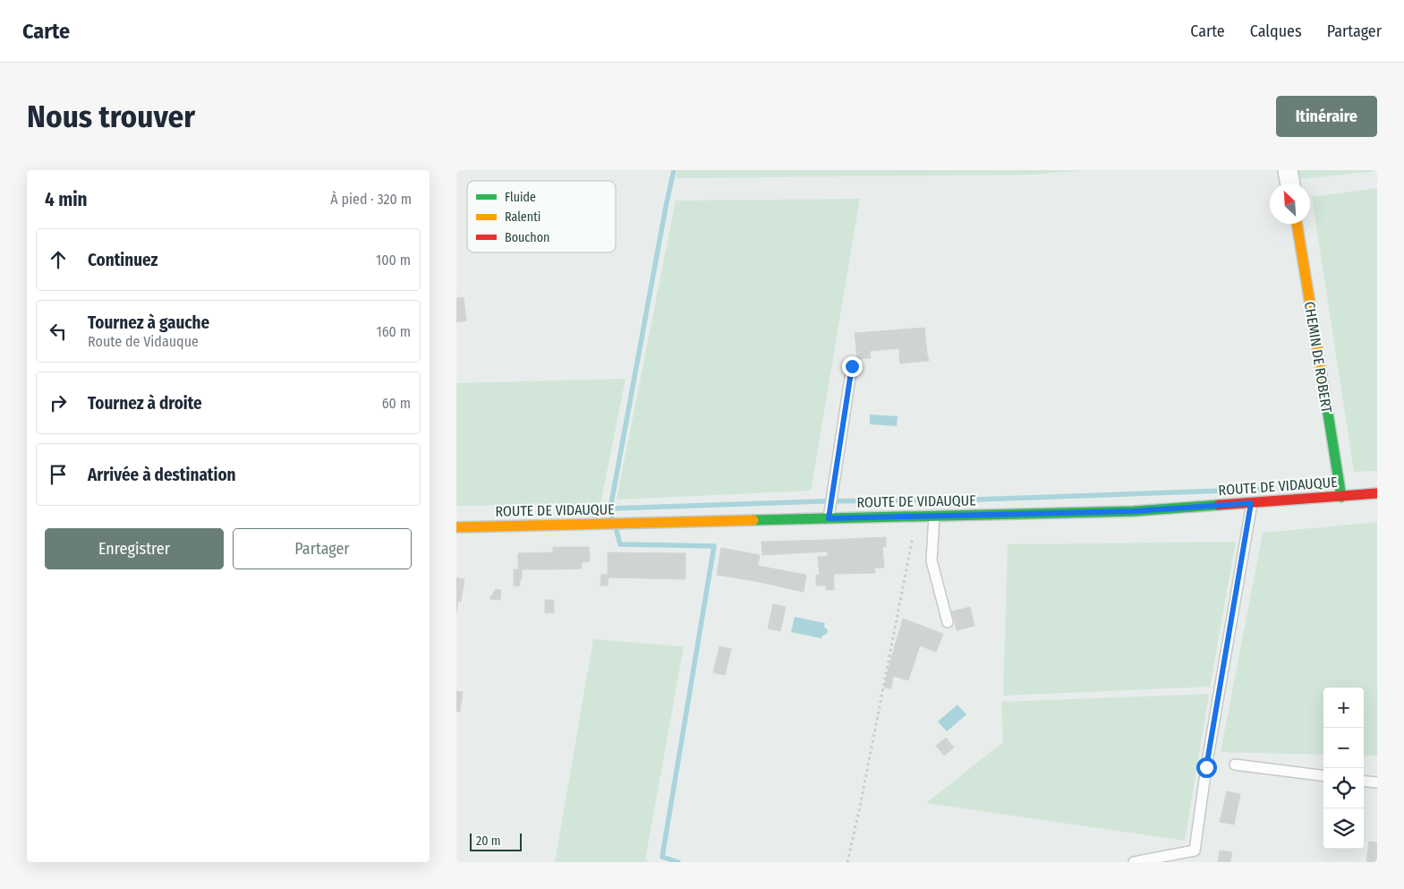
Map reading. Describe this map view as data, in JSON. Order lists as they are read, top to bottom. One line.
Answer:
{"streets":{"street":["CHEMIN DE ROBERT","ROUTE DE VIDAUQUE"]},"crossings":[["CHEMIN DE ROBERT","ROUTE DE VIDAUQUE"]],"legend":["Fluide","Ralenti","Bouchon"],"scale_bar":"20 m","north":"top left","page":{"header":"Carte","nav":["Carte","Calques","Partager"],"buttons":["Itinéraire",["Enregistrer","Partager"]],"title":"Nous trouver","heading":["4 min","À pied · 320 m"],"list":[["Continuez","100 m"],["Tournez à gauche","Route de Vidauque","160 m"],["Tournez à droite","60 m"],"Arrivée à destination"],"map_buttons":["+","−"],"scale":"20 m"}}
